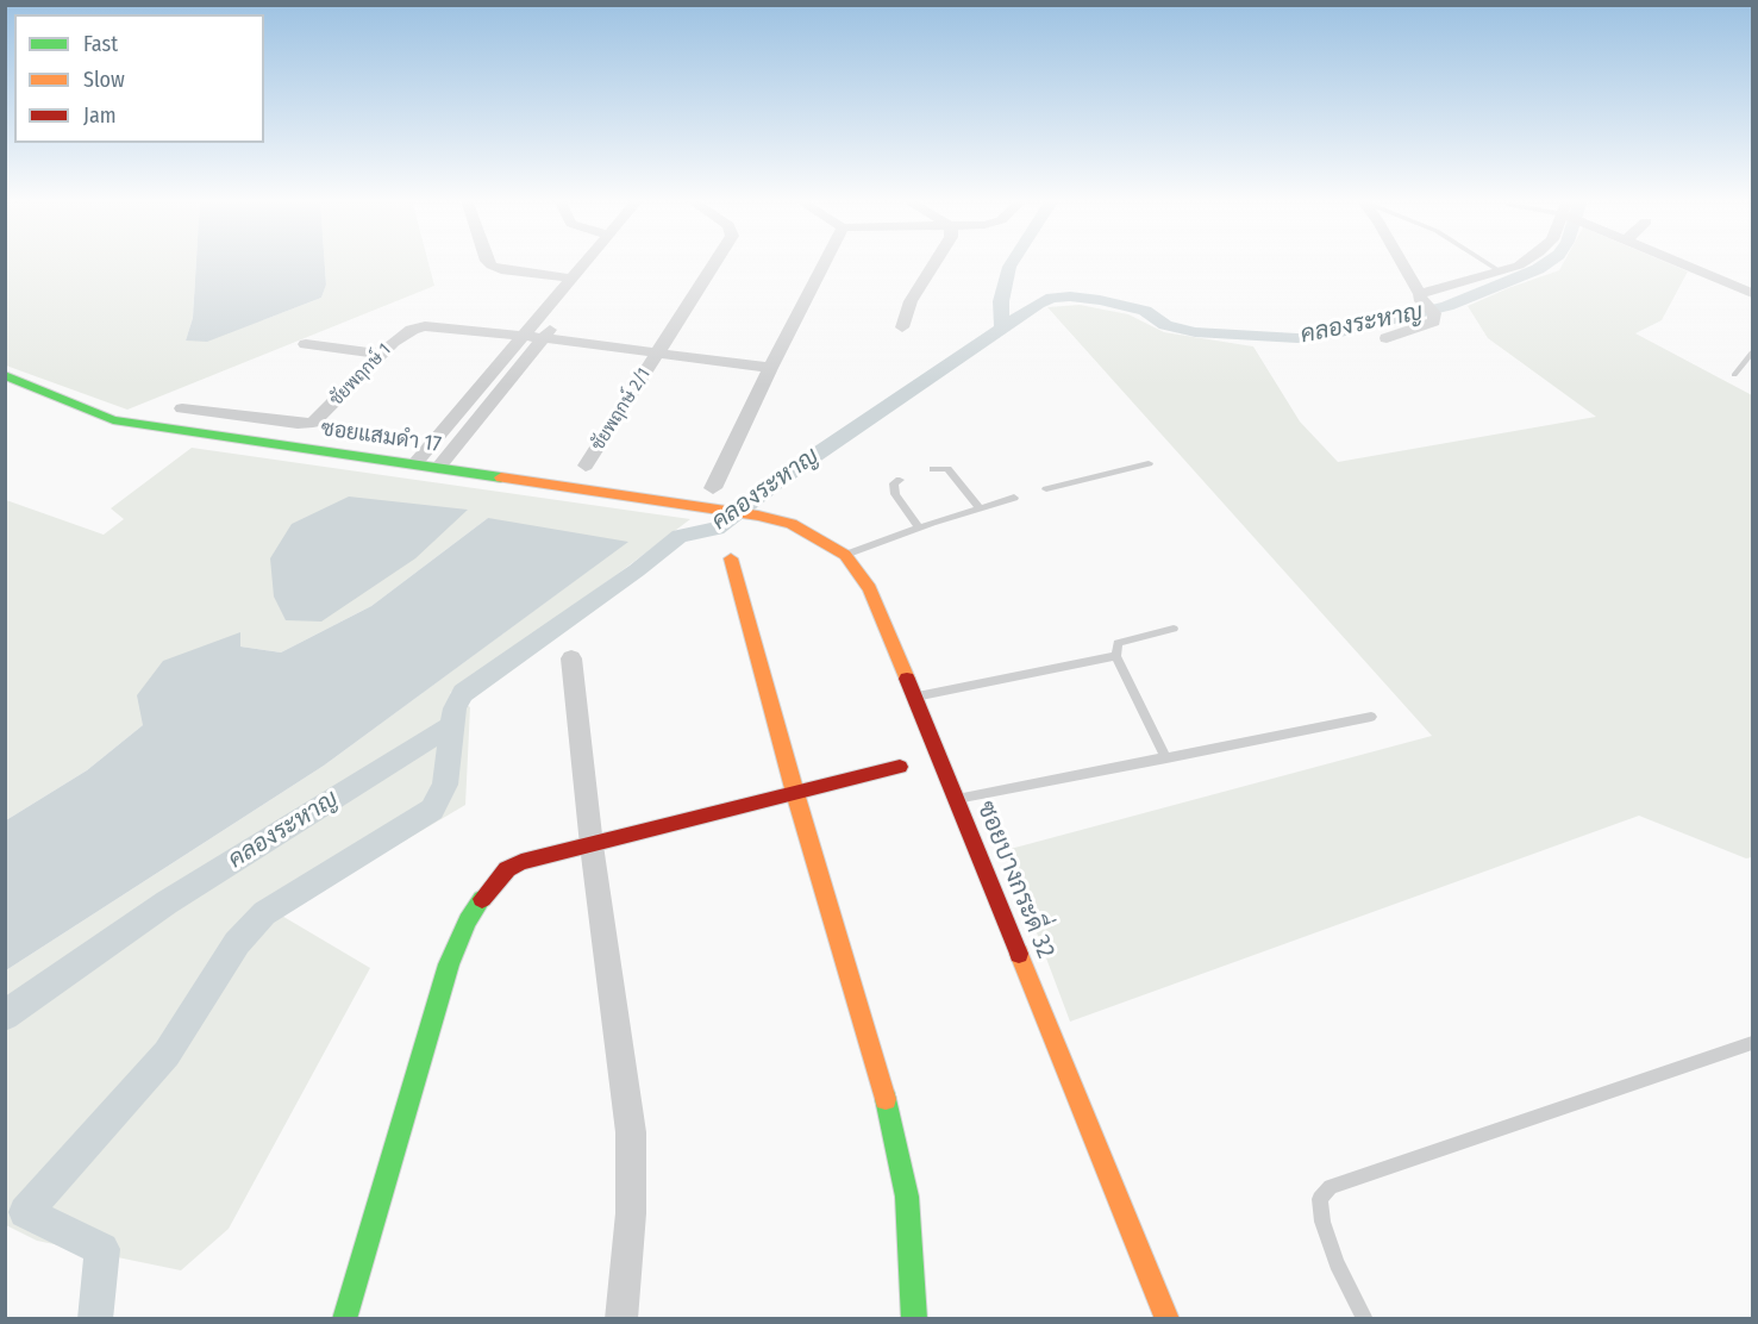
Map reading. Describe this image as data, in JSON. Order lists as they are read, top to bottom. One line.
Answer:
{"streets":{"street":["ชัยพฤกษ์ 1","ชัยพฤกษ์ 2/1","ซอยแสมดำ 17","ซอยบางกระดี่ 32"]},"crossings":[["ชัยพฤกษ์ 1","ชัยพฤกษ์ 2/1"],["ซอยแสมดำ 17","ซอยบางกระดี่ 32"]],"water":["คลองระหาญ"],"legend":["Fast","Slow","Jam"]}
